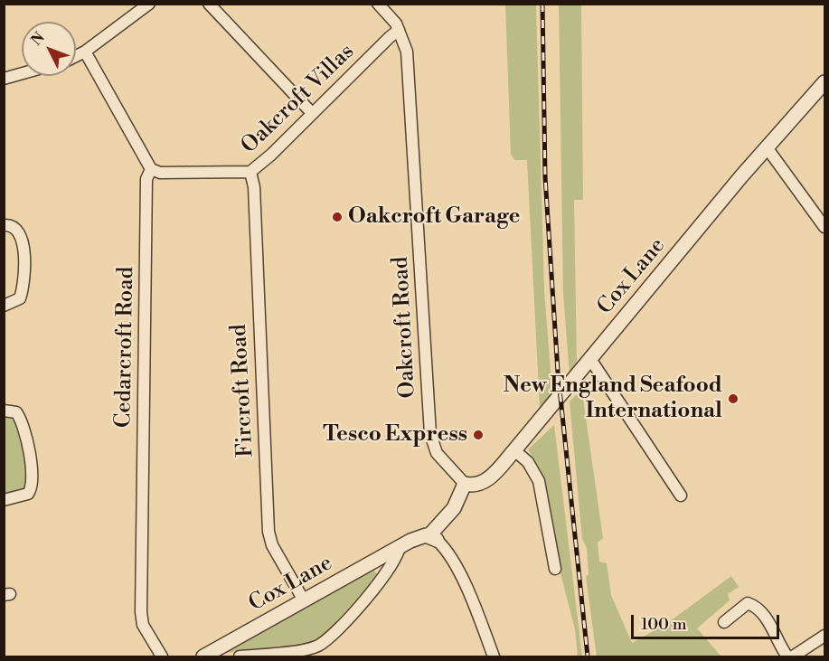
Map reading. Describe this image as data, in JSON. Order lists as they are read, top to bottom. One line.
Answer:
{"streets":{"street":["Oakcroft Villas","Cox Lane","Oakcroft Road","Cedarcroft Road","Fircroft Road"]},"crossings":[["Oakcroft Villas","Oakcroft Road"],["Oakcroft Villas","Cedarcroft Road"],["Oakcroft Villas","Fircroft Road"],["Cox Lane","Oakcroft Road"],["Cox Lane","Fircroft Road"]],"places":["Oakcroft Garage","New England Seafood International","Tesco Express"],"scale_bar":"100 m","north":"top left"}
